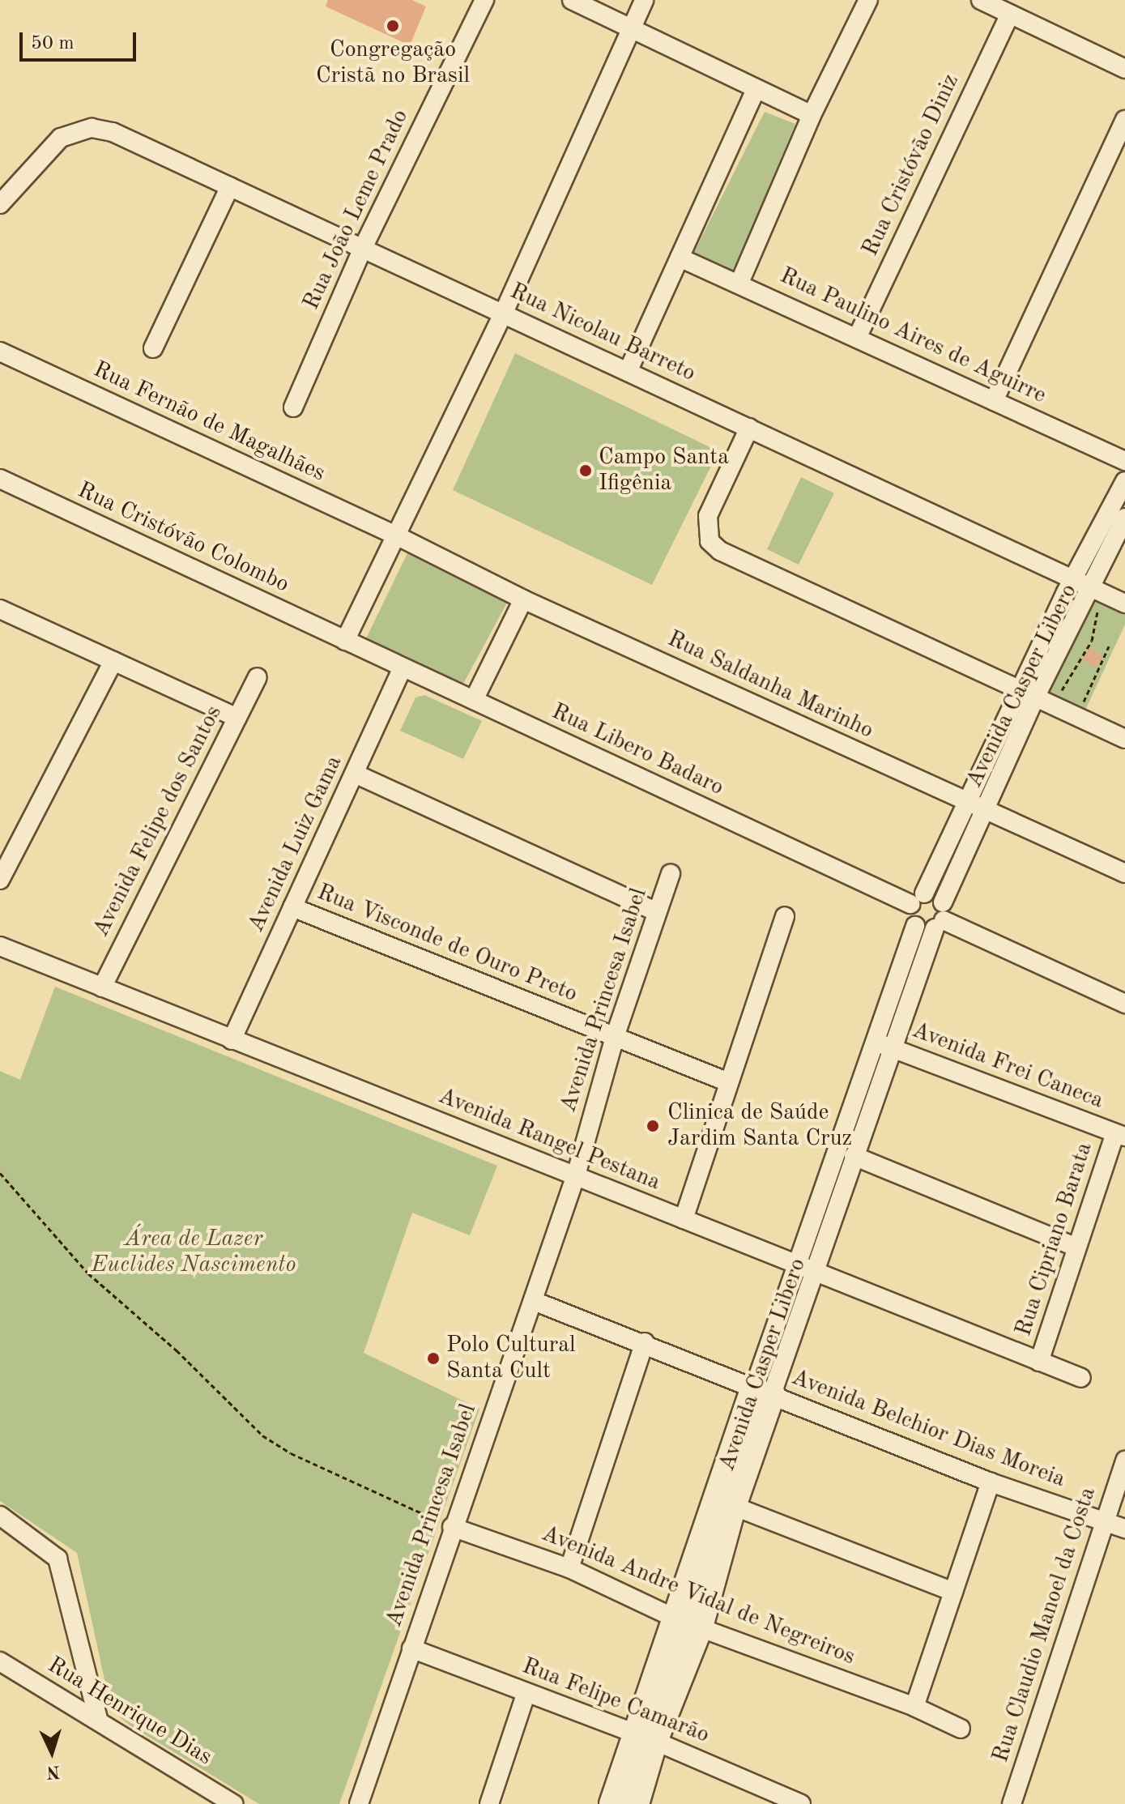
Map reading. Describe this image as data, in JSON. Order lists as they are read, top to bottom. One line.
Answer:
{"streets":{"street":["Rua Cristóvão Diniz","Rua João Leme Prado","Rua Nicolau Barreto","Rua Paulino Aires de Aguirre","Rua Fernão de Magalhães","Rua Cristóvão Colombo","Rua Saldanha Marinho","Avenida Casper Libero","Rua Libero Badaro","Avenida Felipe dos Santos","Avenida Luiz Gama","Rua Visconde de Ouro Preto","Avenida Princesa Isabel","Avenida Frei Caneca","Avenida Rangel Pestana","Rua Cipriano Barata","Avenida Belchior Dias Moreia","Avenida Andre Vidal de Negreiros","Rua Claudio Manoel da Costa","Rua Felipe Camarão","Rua Henrique Dias"]},"crossings":[["Rua Cristóvão Diniz","Rua Paulino Aires de Aguirre"],["Rua João Leme Prado","Rua Nicolau Barreto"],["Rua Nicolau Barreto","Avenida Casper Libero"],["Rua Fernão de Magalhães","Rua Saldanha Marinho"],["Rua Cristóvão Colombo","Rua Libero Badaro"],["Rua Saldanha Marinho","Avenida Casper Libero"],["Avenida Casper Libero","Rua Libero Badaro"],["Avenida Casper Libero","Avenida Frei Caneca"],["Avenida Casper Libero","Avenida Rangel Pestana"],["Avenida Casper Libero","Avenida Belchior Dias Moreia"],["Avenida Casper Libero","Avenida Andre Vidal de Negreiros"],["Avenida Casper Libero","Rua Felipe Camarão"],["Rua Libero Badaro","Avenida Luiz Gama"],["Avenida Felipe dos Santos","Avenida Rangel Pestana"],["Avenida Luiz Gama","Rua Visconde de Ouro Preto"],["Avenida Luiz Gama","Avenida Rangel Pestana"],["Rua Visconde de Ouro Preto","Avenida Princesa Isabel"],["Avenida Princesa Isabel","Avenida Rangel Pestana"],["Avenida Princesa Isabel","Avenida Belchior Dias Moreia"],["Avenida Princesa Isabel","Avenida Andre Vidal de Negreiros"],["Avenida Princesa Isabel","Rua Felipe Camarão"],["Avenida Frei Caneca","Rua Cipriano Barata"],["Avenida Rangel Pestana","Rua Cipriano Barata"],["Avenida Belchior Dias Moreia","Rua Claudio Manoel da Costa"]],"parks":["Área de Lazer Euclides Nascimento"],"places":["Congregação Cristã no Brasil","Campo Santa Ifigênia","Clinica de Saúde Jardim Santa Cruz","Polo Cultural Santa Cult"],"scale_bar":"50 m","north":"bottom"}
